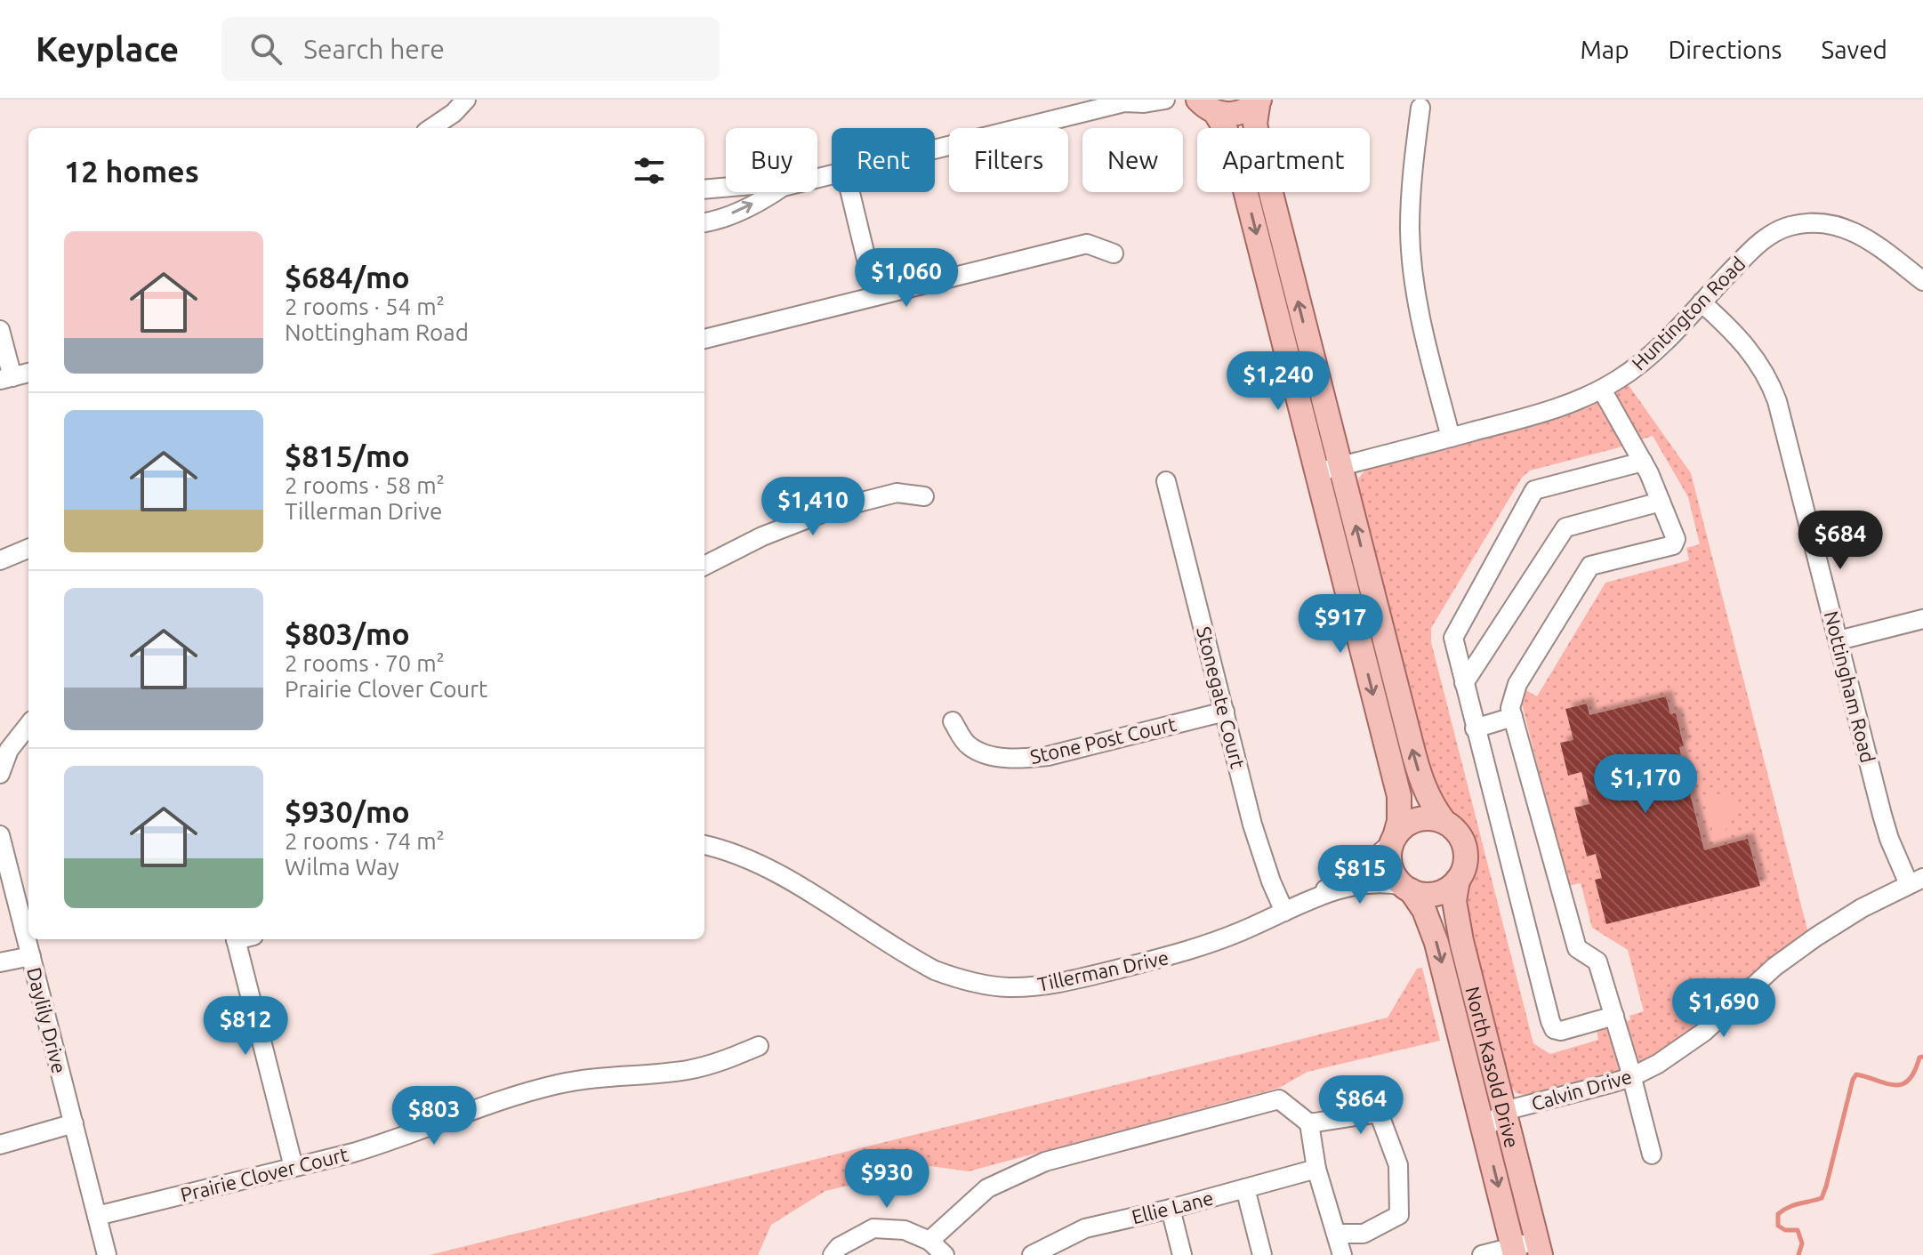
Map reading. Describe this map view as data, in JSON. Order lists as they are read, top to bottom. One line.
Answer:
{"streets":{"main road":["North Kasold Drive"],"street":["Huntington Road","Nottingham Road","Stonegate Court","Stone Post Court","Tillerman Drive","Daylily Drive","Calvin Drive","Prairie Clover Court","Ellie Lane"]},"crossings":[["Huntington Road","Nottingham Road"],["Nottingham Road","Calvin Drive"],["Stonegate Court","Stone Post Court"],["Stonegate Court","Tillerman Drive"],["Tillerman Drive","North Kasold Drive"],["Daylily Drive","Prairie Clover Court"],["North Kasold Drive","Calvin Drive"]],"page":{"header":"Keyplace","search":"Search here","nav":["Map","Directions","Saved"],"chip":["Buy","Rent","Filters","New","Apartment"],"heading":"12 homes","list":[{"name":"$684/mo","note":"2 rooms · 54 m² · Nottingham Road"},{"name":"$815/mo","note":"2 rooms · 58 m² · Tillerman Drive"},{"name":"$803/mo","note":"2 rooms · 70 m² · Prairie Clover Court"},{"name":"$930/mo","note":"2 rooms · 74 m² · Wilma Way"}],"price":["$1,060","$1,240","$1,410","$684","$917","$1,170","$815","$1,690","$812","$864","$803","$930"]}}
